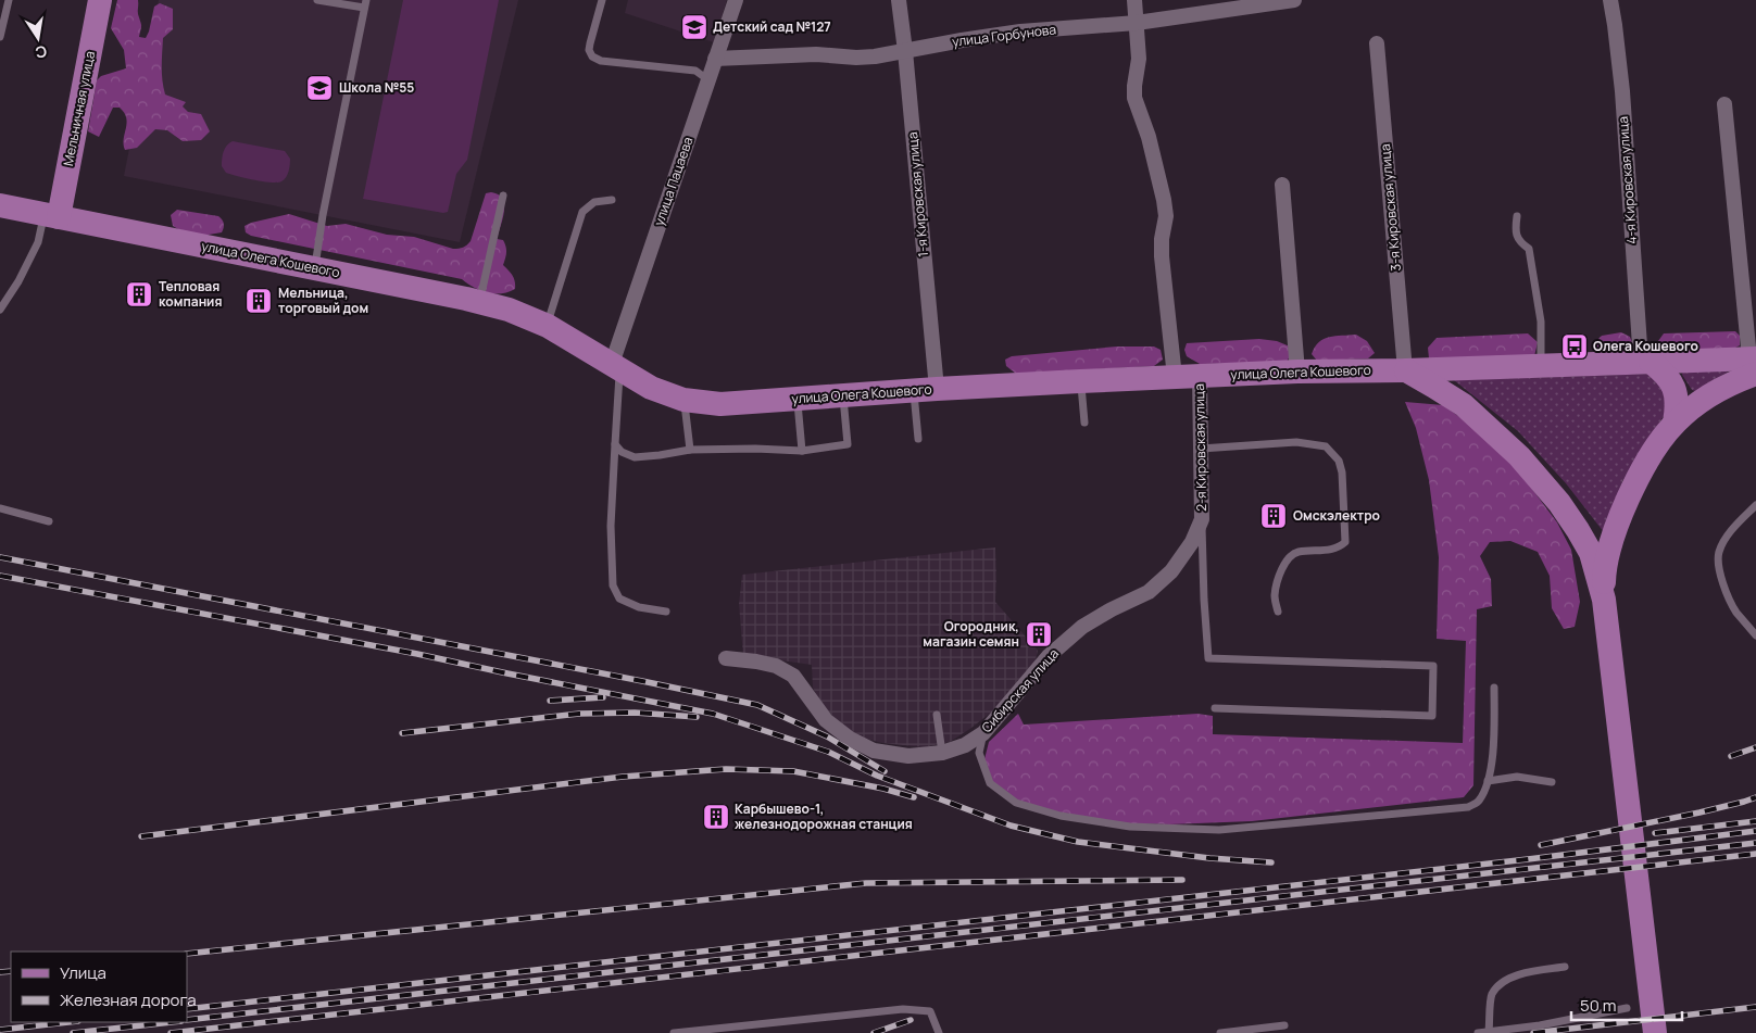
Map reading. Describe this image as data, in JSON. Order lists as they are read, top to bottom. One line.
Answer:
{"streets":{"main road":["Мельничная улица","улица Олега Кошевого"],"street":["улица Горбунова","4-я Кировская улица","улица Пацаева","1-я Кировская улица","3-я Кировская улица","2-я Кировская улица","Сибирская улица"]},"crossings":[["улица Горбунова","улица Пацаева"],["улица Горбунова","1-я Кировская улица"],["улица Горбунова","2-я Кировская улица"],["Мельничная улица","улица Олега Кошевого"],["4-я Кировская улица","улица Олега Кошевого"],["улица Пацаева","улица Олега Кошевого"],["1-я Кировская улица","улица Олега Кошевого"],["3-я Кировская улица","улица Олега Кошевого"],["улица Олега Кошевого","2-я Кировская улица"],["2-я Кировская улица","Сибирская улица"]],"places":{"school or university":["Детский сад №127","Школа №55"],"building":["Тепловая компания","Мельница, торговый дом","Омскэлектро","Огородник, магазин семян","Карбышево-1, железнодорожная станция"],"bus stop":["Олега Кошевого"]},"legend":["Улица","Железная дорога"],"scale_bar":"50 m","north":"bottom"}
